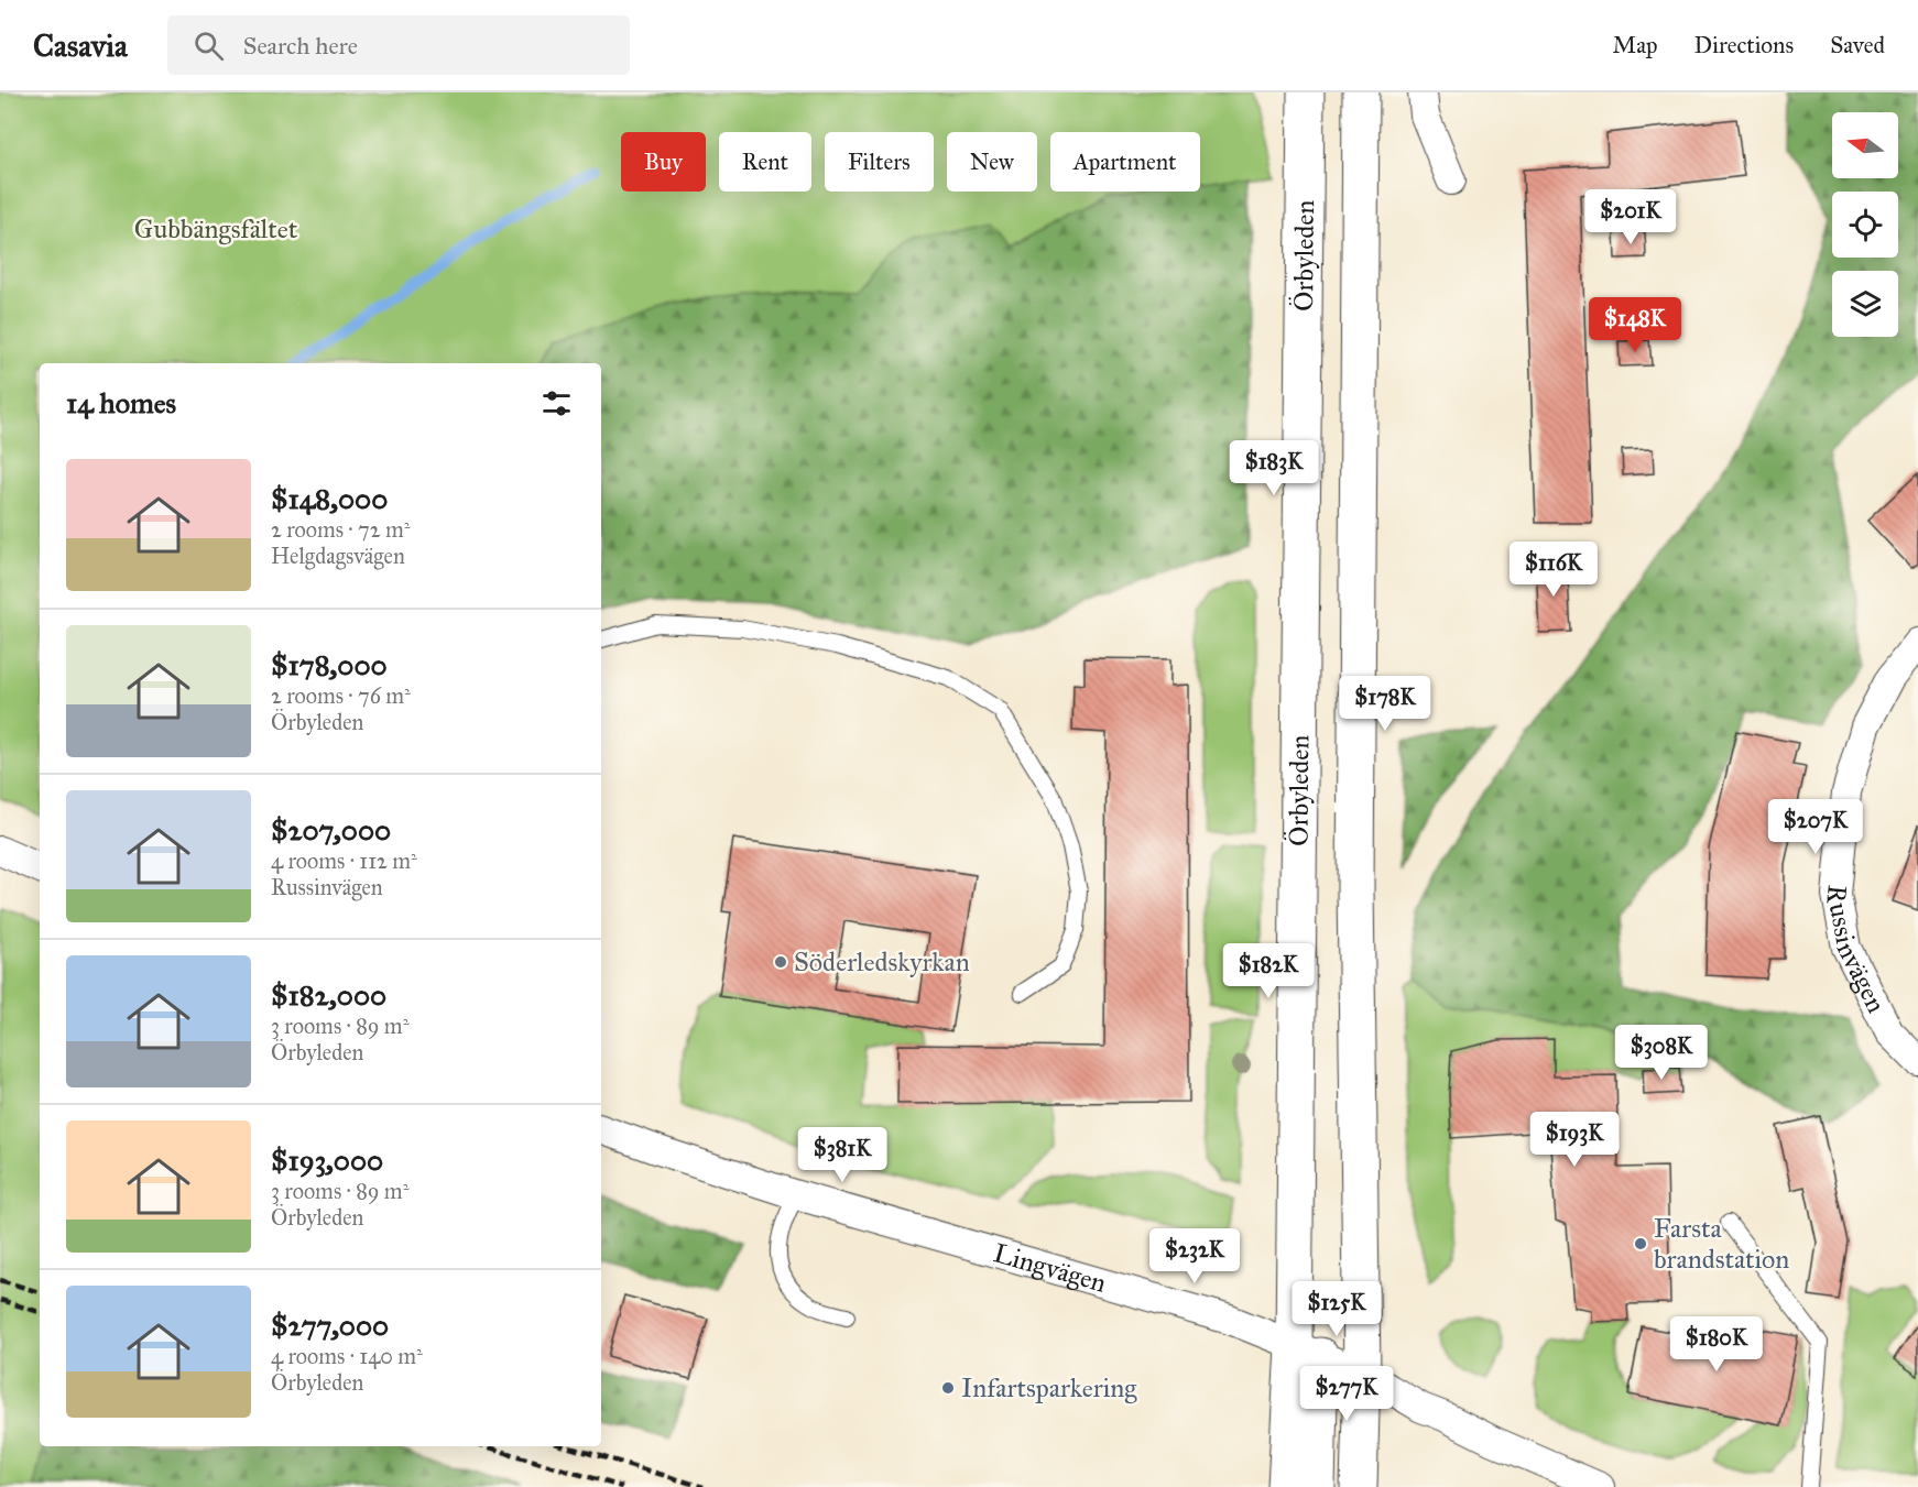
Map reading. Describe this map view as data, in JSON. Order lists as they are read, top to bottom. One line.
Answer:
{"streets":{"main road":["Örbyleden"],"street":["Russinvägen","Lingvägen"]},"crossings":[["Örbyleden","Lingvägen"]],"parks":["Gubbängsfältet"],"places":["Söderledskyrkan","Farsta brandstation","Infartsparkering"],"north":"left","page":{"header":"Casavia","search":"Search here","nav":["Map","Directions","Saved"],"chip":["Buy","Rent","Filters","New","Apartment"],"price":["$201K","$148K","$183K","$116K","$178K","$207K","$182K","$308K","$193K","$381K","$232K","$125K","$180K","$277K"],"heading":"14 homes","list":[{"name":"$148,000","note":"2 rooms · 72 m² · Helgdagsvägen"},{"name":"$178,000","note":"2 rooms · 76 m² · Örbyleden"},{"name":"$207,000","note":"4 rooms · 112 m² · Russinvägen"},{"name":"$182,000","note":"3 rooms · 89 m² · Örbyleden"},{"name":"$193,000","note":"3 rooms · 89 m² · Örbyleden"},{"name":"$277,000","note":"4 rooms · 140 m² · Örbyleden"}]}}
